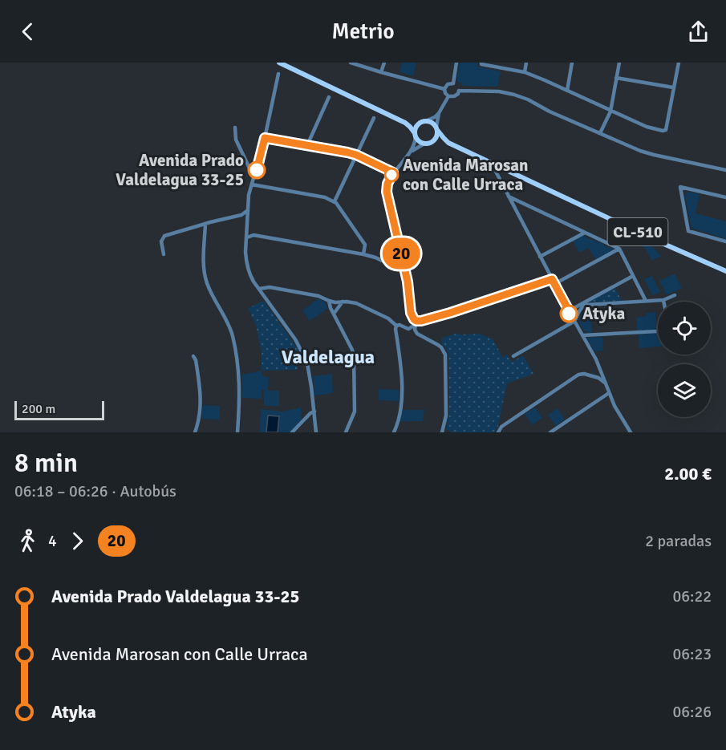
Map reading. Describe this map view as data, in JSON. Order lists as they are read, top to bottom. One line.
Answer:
{"streets":{"main road":["CL-510"]},"districts":["Valdelagua"],"places":["Avenida Prado Valdelagua 33-25","Avenida Marosan con Calle Urraca","Atyka"],"lines":["bus line 20"],"scale_bar":"200 m","page":{"header":"Metrio","on_map":"20","scale":"200 m","heading":["8 min","06:18 – 06:26 · Autobús","2.00 €"],"legs":["4","20","2 paradas"],"list":[{"name":"Avenida Prado Valdelagua 33-25","value":"06:22"},{"name":"Avenida Marosan con Calle Urraca","value":"06:23"},{"name":"Atyka","value":"06:26"}]}}
